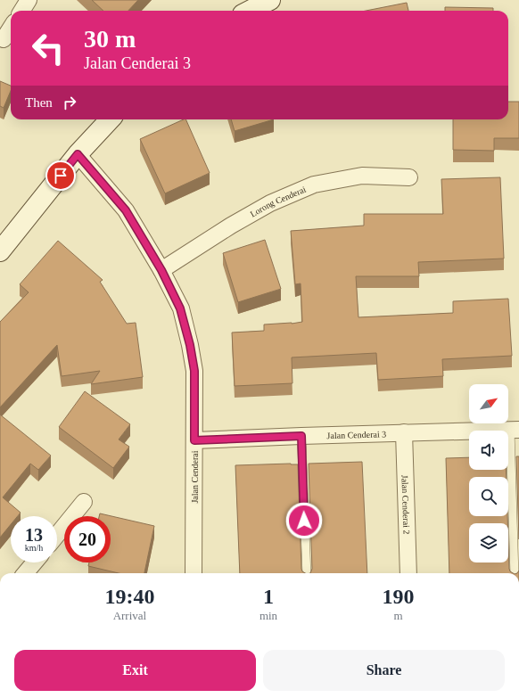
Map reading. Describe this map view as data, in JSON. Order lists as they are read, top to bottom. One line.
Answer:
{"streets":{"street":["Lorong Cenderai","Jalan Cenderai 3","Jalan Cenderai","Jalan Cenderai 2"]},"crossings":[["Lorong Cenderai","Jalan Cenderai"],["Jalan Cenderai 3","Jalan Cenderai"],["Jalan Cenderai 3","Jalan Cenderai 2"]],"north":"top right","page":{"turn":["30 m","Jalan Cenderai 3"],"then":"Then","speed":"13 km/h","limit":"20","eta":["19:40","Arrival","1","min","190","m"],"buttons":["Exit","Share"]}}
